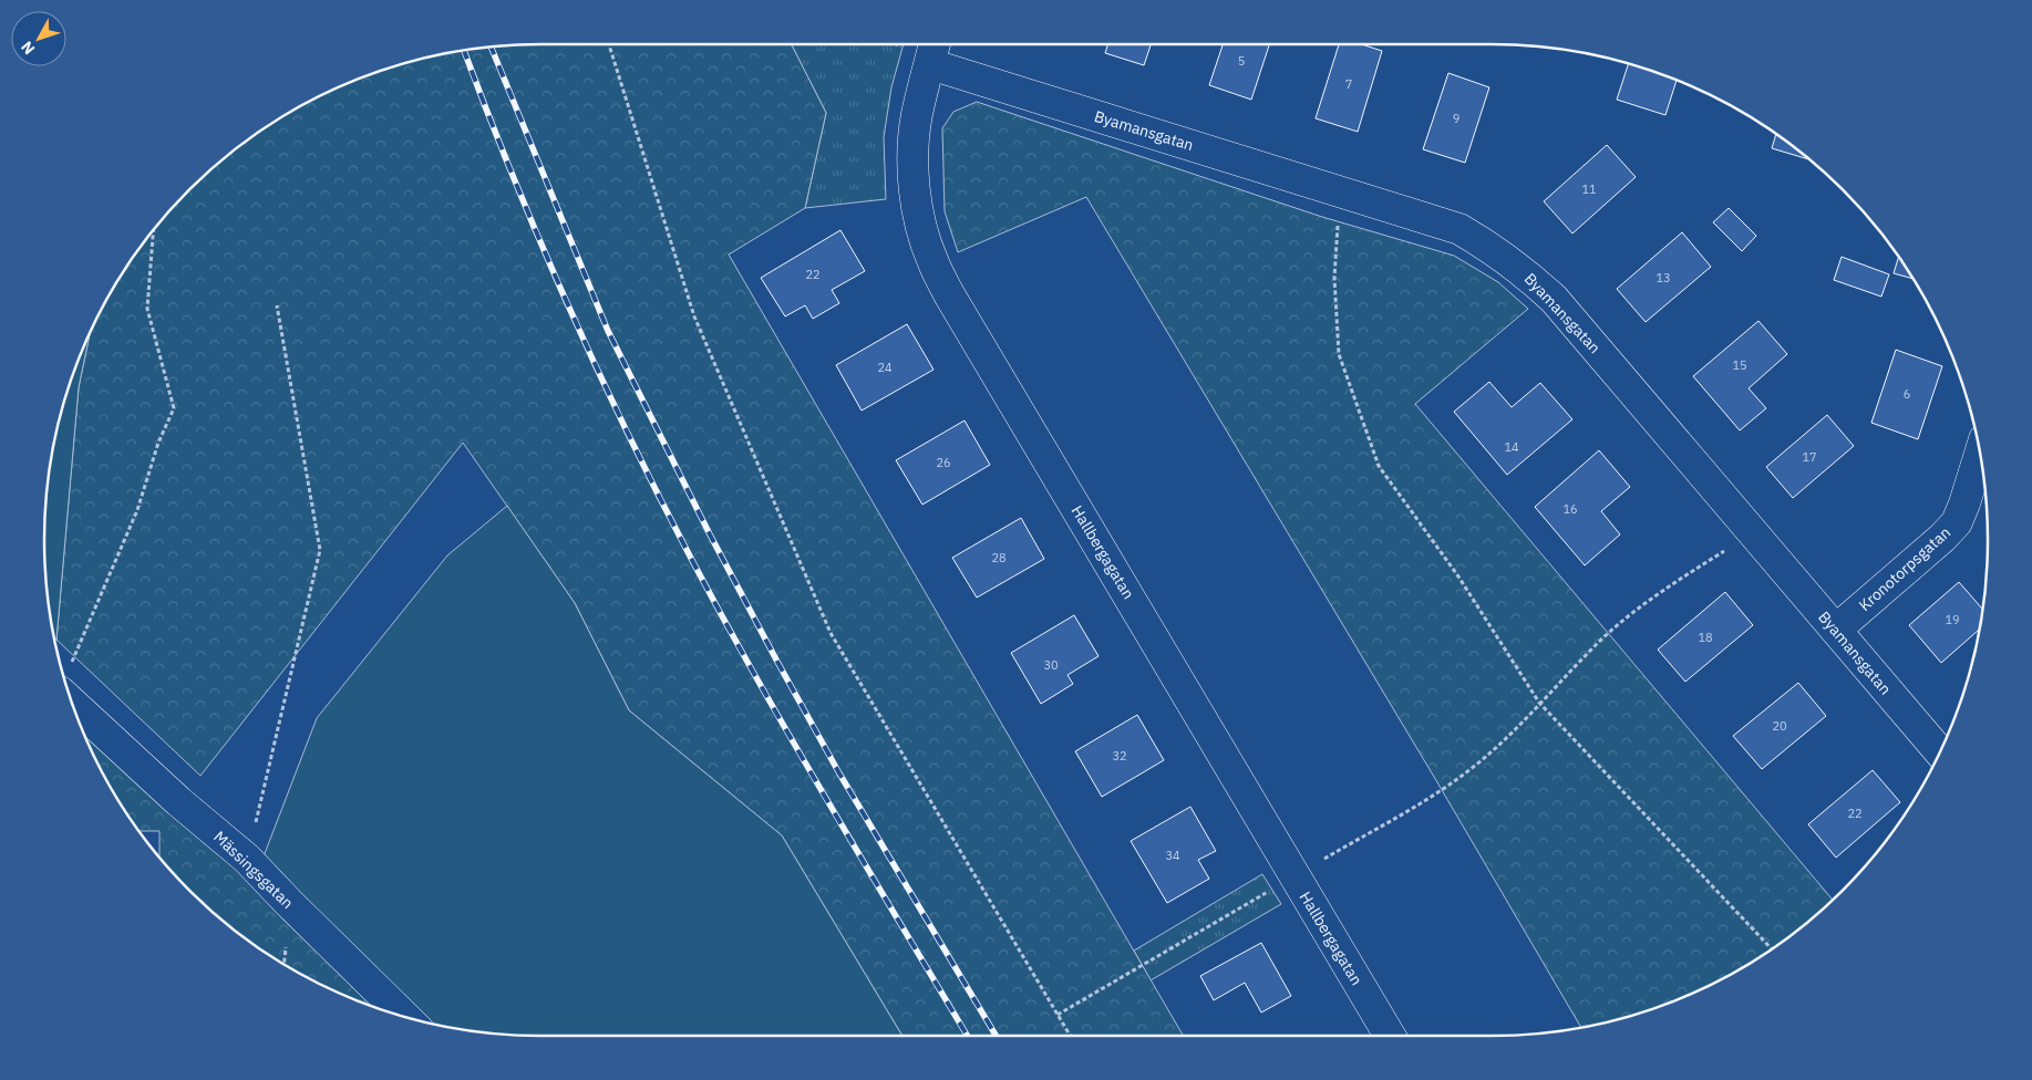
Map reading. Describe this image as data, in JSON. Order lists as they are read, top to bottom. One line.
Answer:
{"streets":{"street":["Byamansgatan","Hallbergagatan","Kronotorpsgatan","Mässingsgatan"]},"crossings":[["Byamansgatan","Hallbergagatan"],["Byamansgatan","Kronotorpsgatan"]],"house_numbers":["5","7","9","11","22","13","15","24","6","14","17","26","16","28","19","18","30","20","32","22","34"],"north":"bottom left"}
